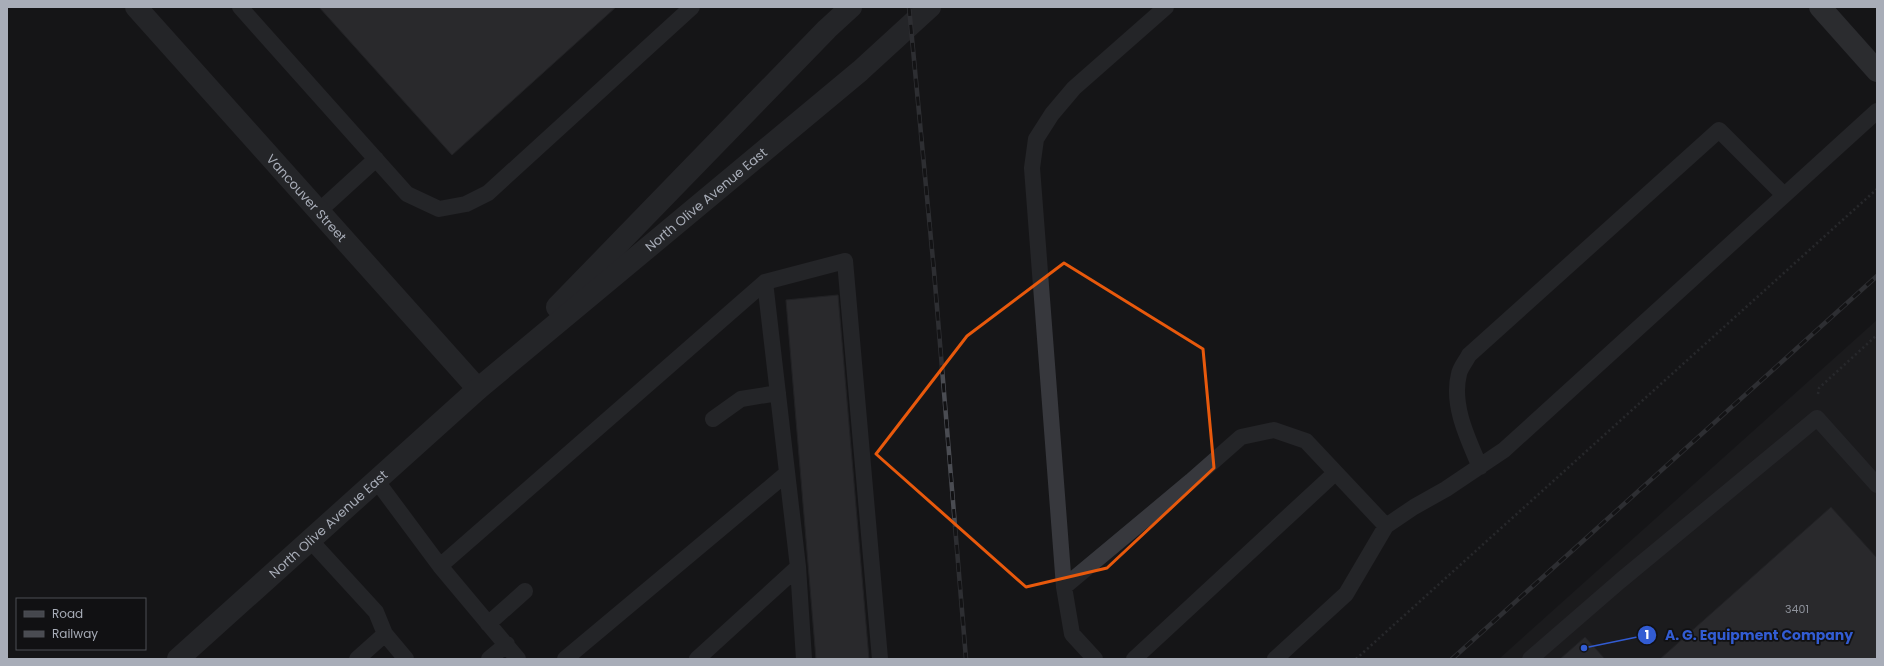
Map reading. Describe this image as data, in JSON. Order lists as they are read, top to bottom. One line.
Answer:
{"streets":{"street":["Vancouver Street","North Olive Avenue East"]},"crossings":[["Vancouver Street","North Olive Avenue East"]],"places":["A. G. Equipment Company"],"house_numbers":["3401"],"legend":["Road","Railway"]}
